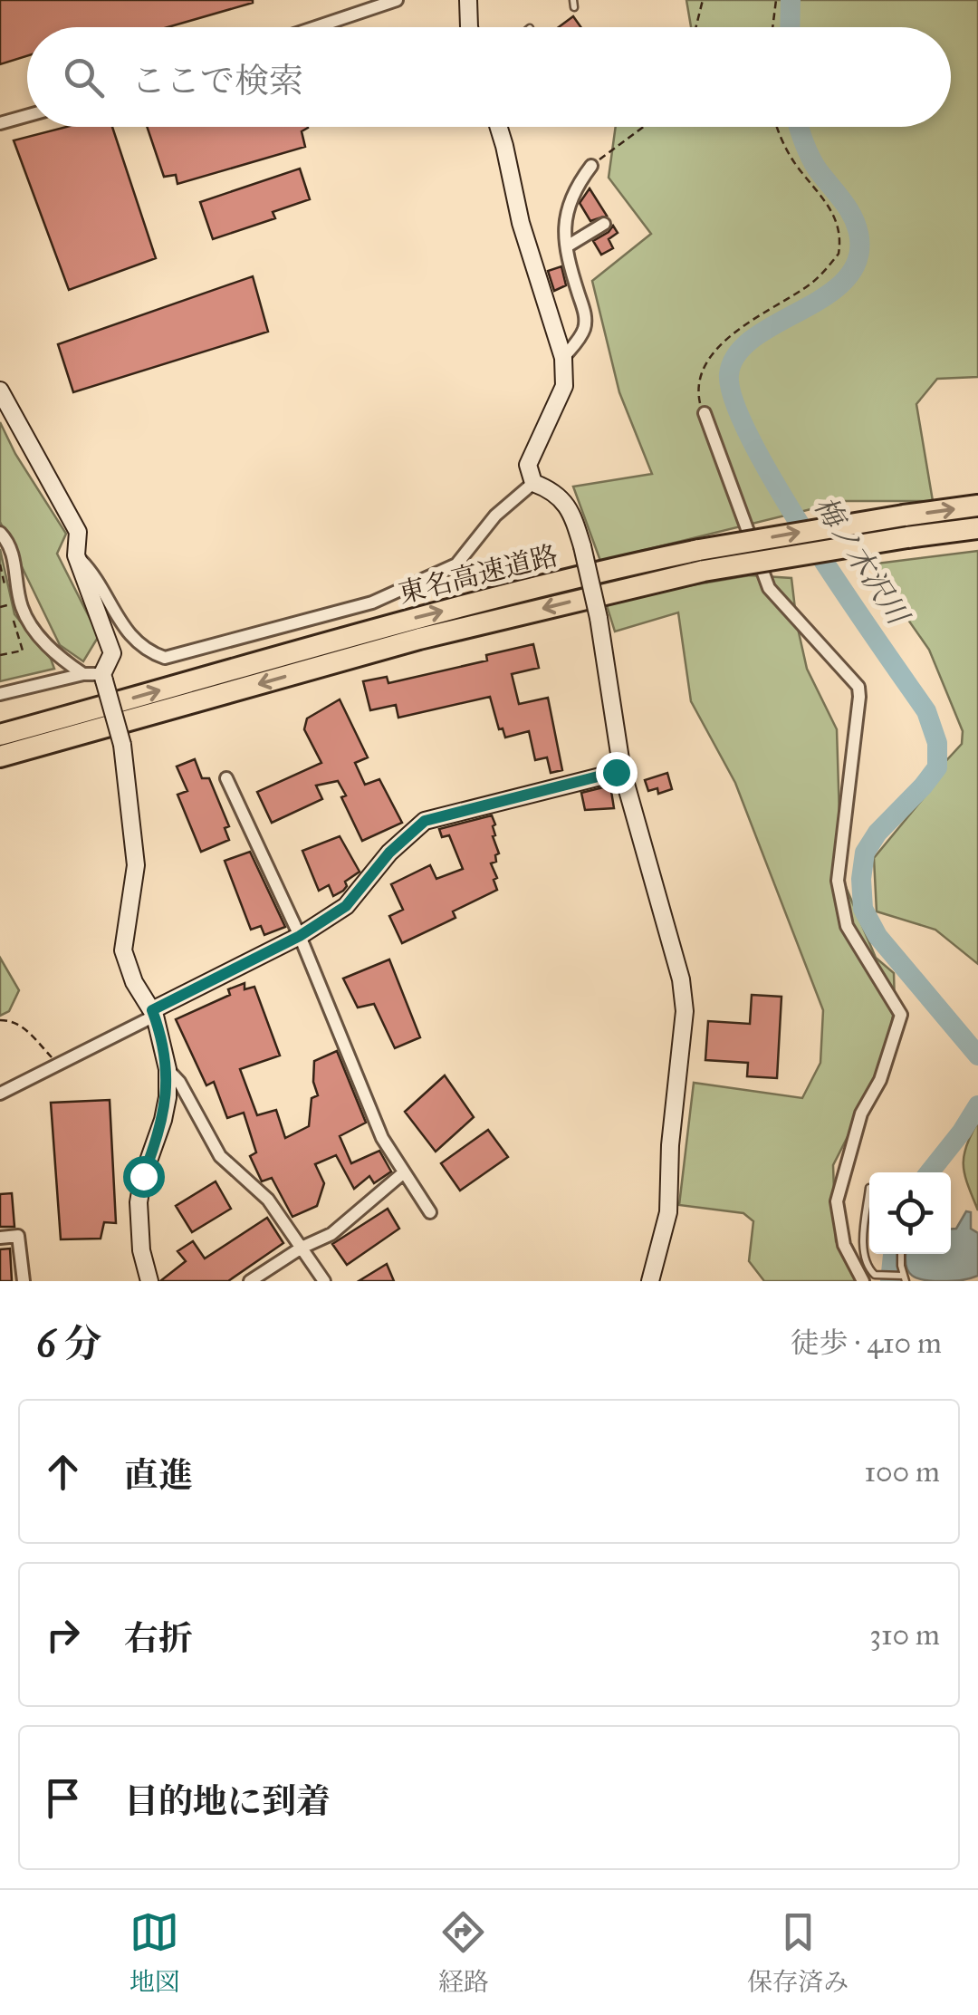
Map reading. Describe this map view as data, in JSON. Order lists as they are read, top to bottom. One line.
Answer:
{"streets":{"highway":["東名高速道路"]},"water":["梅ノ木沢川"],"page":{"search":"ここで検索","heading":["6 分","徒歩 · 410 m"],"list":[["直進","100 m"],["右折","310 m"],"目的地に到着"],"nav":["地図","経路","保存済み"]}}
